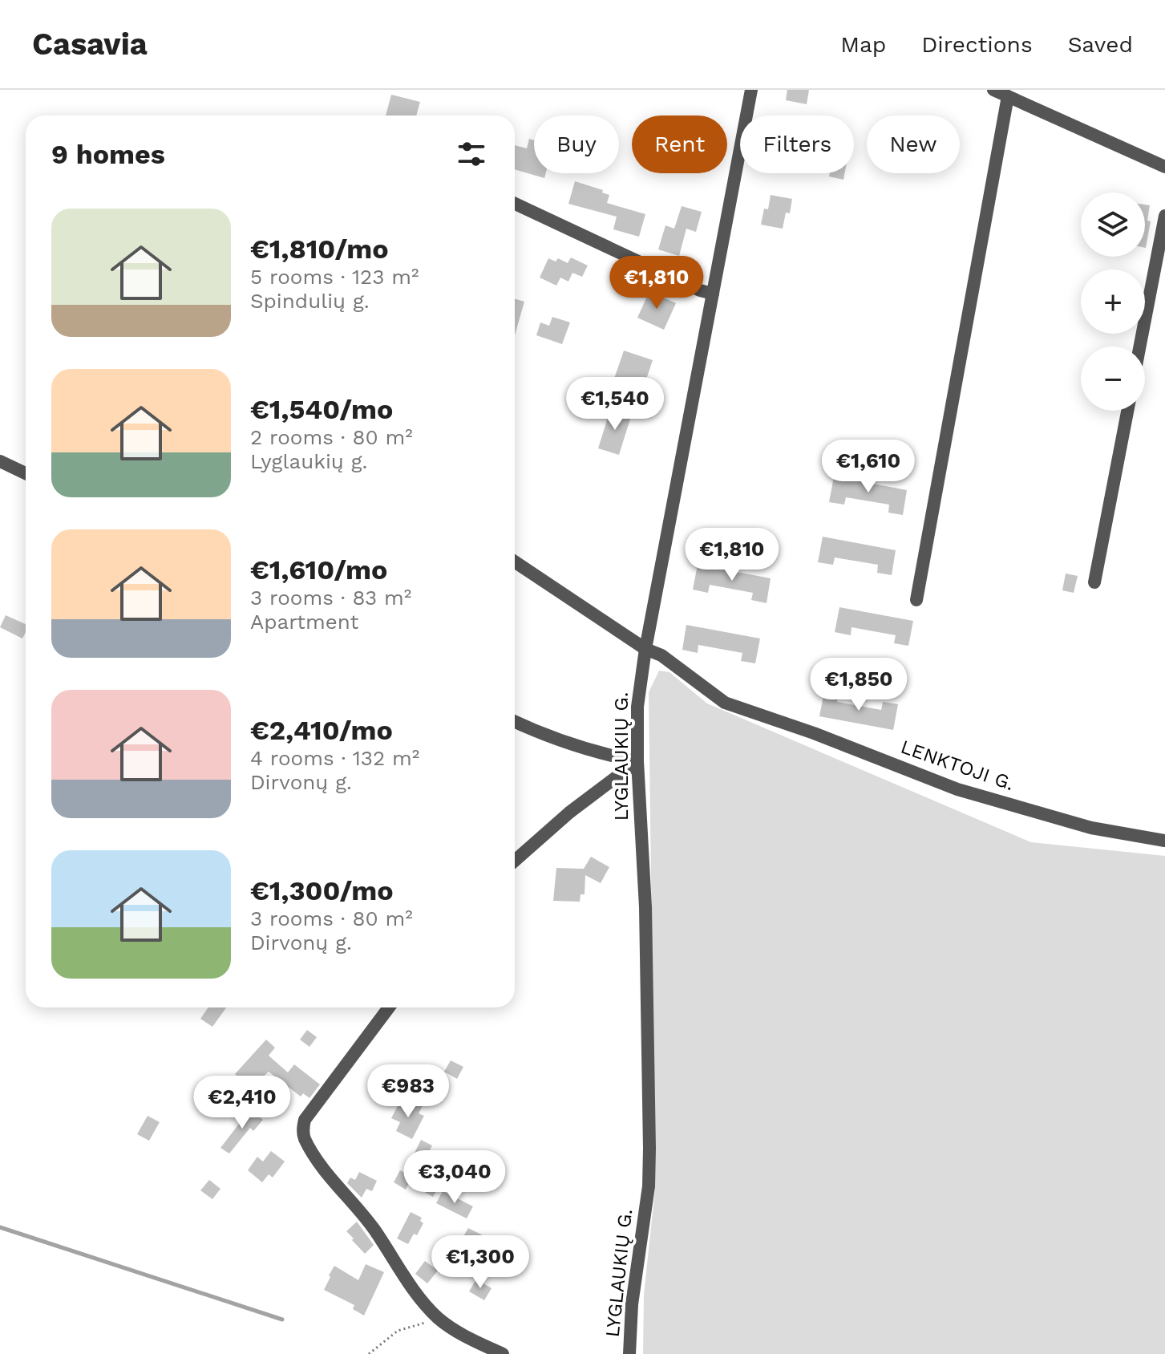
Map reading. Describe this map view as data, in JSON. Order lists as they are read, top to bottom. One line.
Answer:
{"streets":{"street":["LYGLAUKIŲ G.","LENKTOJI G."]},"crossings":[["LYGLAUKIŲ G.","LENKTOJI G."]],"page":{"header":"Casavia","nav":["Map","Directions","Saved"],"chip":["Buy","Rent","Filters","New"],"heading":"9 homes","map_buttons":["+","−"],"list":[{"name":"€1,810/mo","note":"5 rooms · 123 m² · Spindulių g."},{"name":"€1,540/mo","note":"2 rooms · 80 m² · Lyglaukių g."},{"name":"€1,610/mo","note":"3 rooms · 83 m² · Apartment"},{"name":"€2,410/mo","note":"4 rooms · 132 m² · Dirvonų g."},{"name":"€1,300/mo","note":"3 rooms · 80 m² · Dirvonų g."}],"price":["€1,810","€1,540","€1,610","€1,810","€1,850","€983","€2,410","€3,040","€1,300"]}}
